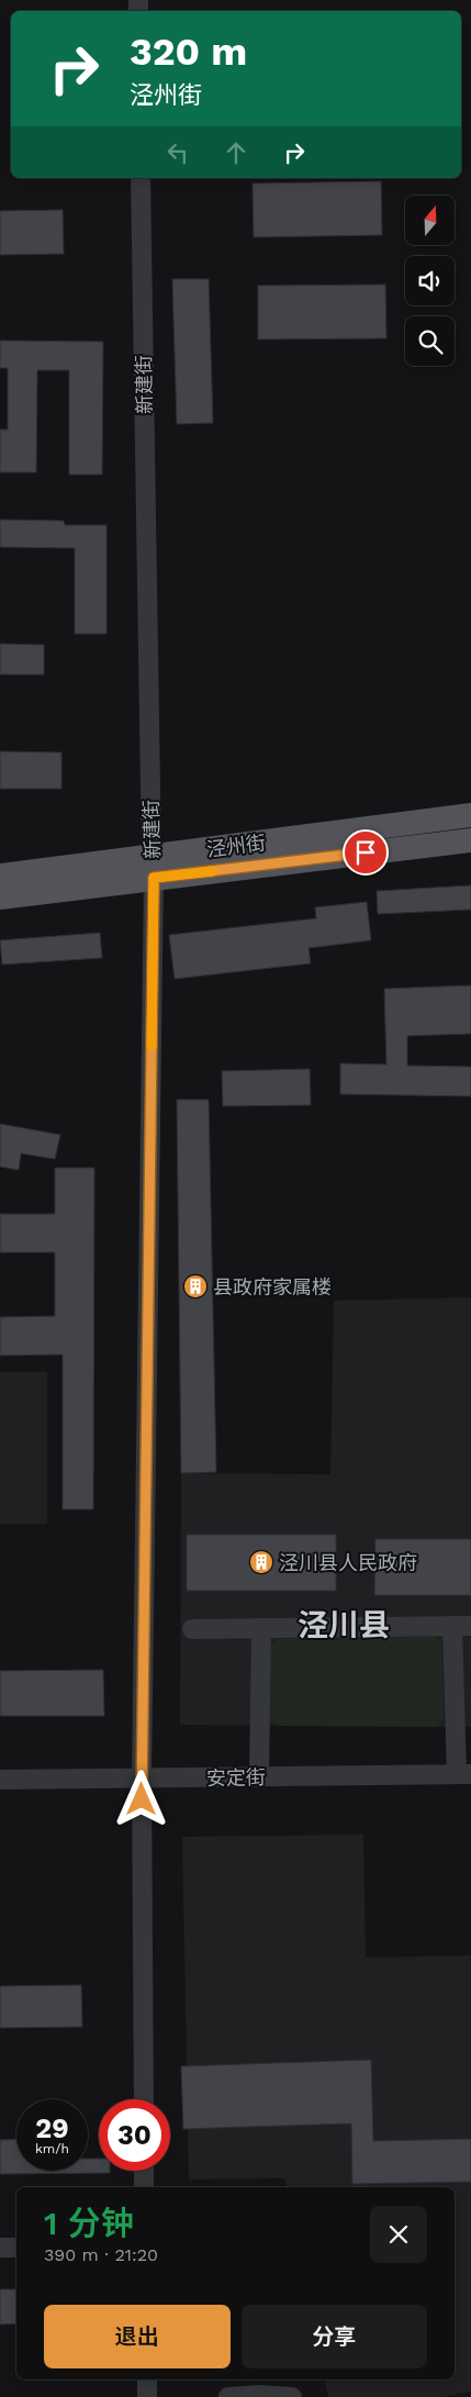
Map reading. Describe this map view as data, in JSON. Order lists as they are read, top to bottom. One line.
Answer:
{"streets":{"main road":["泾州街"],"street":["新建街","安定街"]},"crossings":[["新建街","泾州街"],["新建街","安定街"]],"districts":["泾川县"],"places":{"building":["县政府家属楼","泾川县人民政府"]},"north":"top","page":{"turn":["320 m","泾州街"],"speed":"29 km/h","limit":"30","heading":["1 分钟","390 m · 21:20"],"buttons":["退出","分享"]}}
